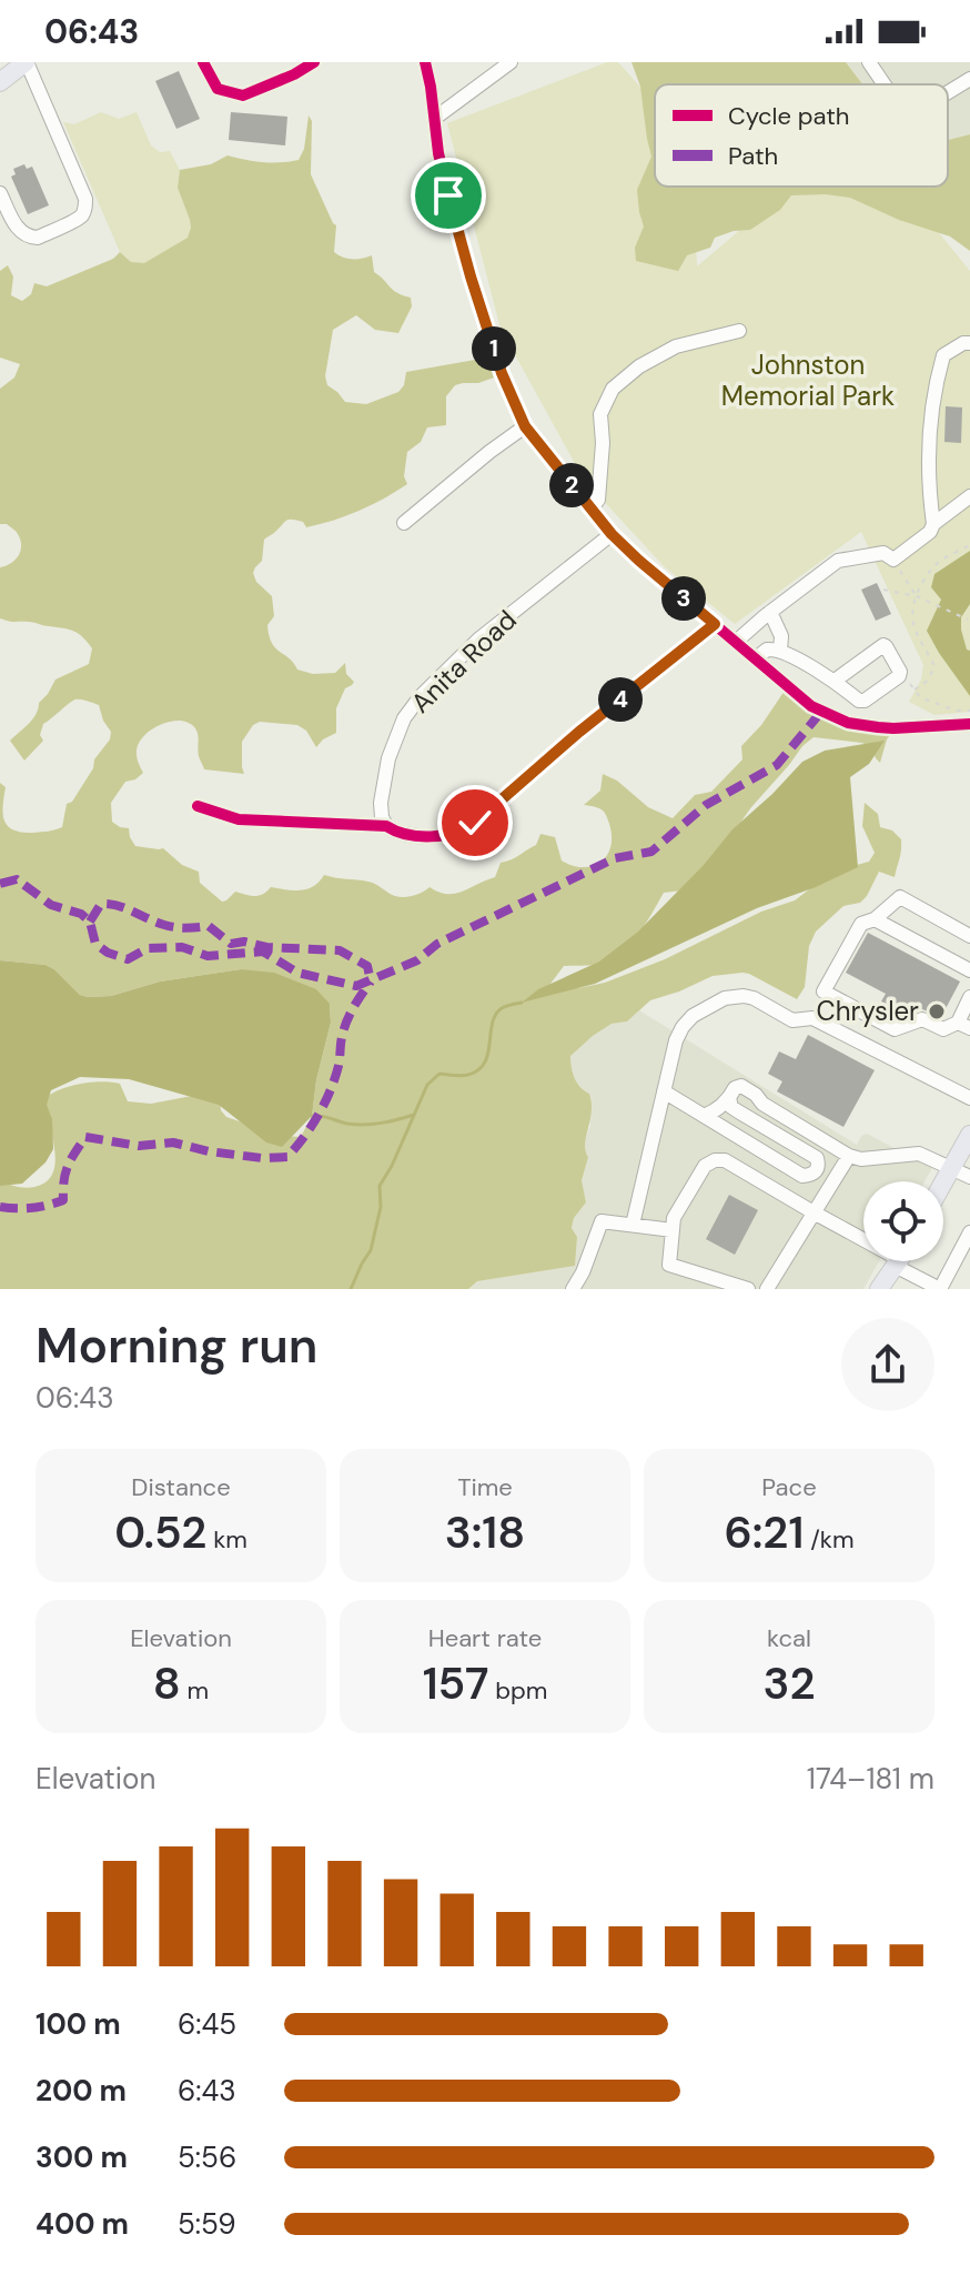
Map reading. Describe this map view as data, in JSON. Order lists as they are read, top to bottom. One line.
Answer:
{"streets":{"street":["Anita Road"]},"parks":["Johnston Memorial Park"],"places":["Chrysler"],"legend":["Cycle path","Path"],"page":{"status":"06:43","pins":["1","2","3","4"],"heading":["Morning run","06:43"],"stats":[["Distance","0.52 km"],["Time","3:18"],["Pace","6:21 /km"],["Elevation","8 m"],["Heart rate","157 bpm"],["kcal","32"]],"chart":["Elevation","174–181 m"],"list":[{"name":"100 m","note":"6:45"},{"name":"200 m","note":"6:43"},{"name":"300 m","note":"5:56"},{"name":"400 m","note":"5:59"}]}}
